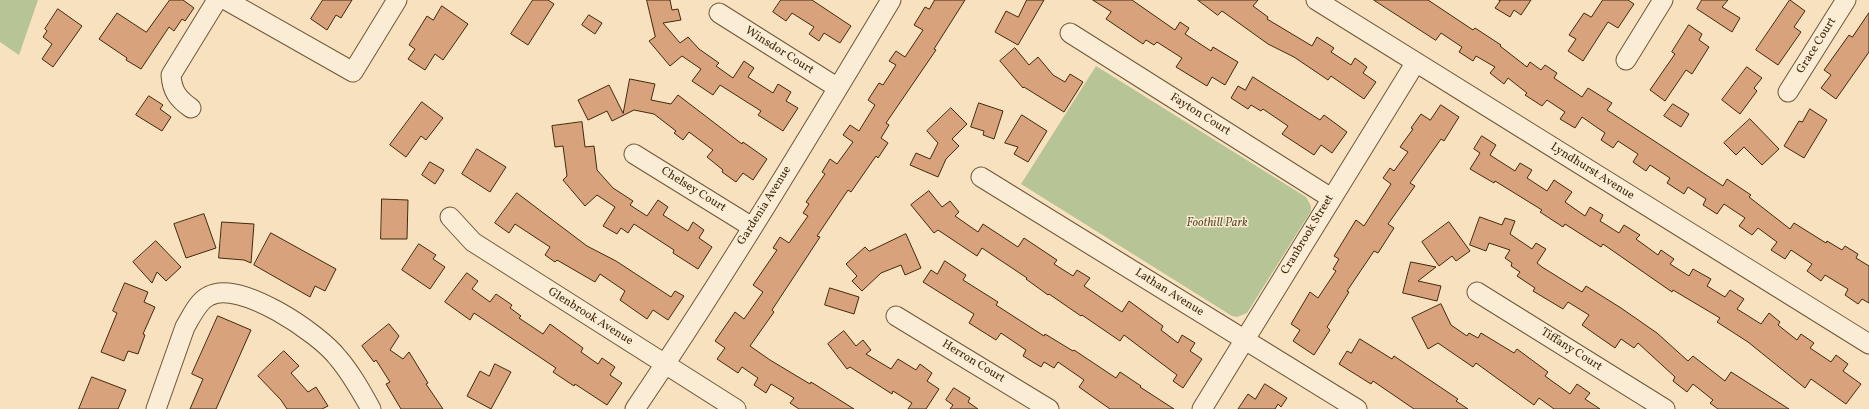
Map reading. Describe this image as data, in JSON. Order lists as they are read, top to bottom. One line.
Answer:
{"streets":{"street":["Grace Court","Winsdor Court","Fayton Court","Lyndhurst Avenue","Chelsey Court","Gardenia Avenue","Cranbrook Street","Lathan Avenue","Glenbrook Avenue","Tiffany Court","Herron Court"]},"crossings":[["Winsdor Court","Gardenia Avenue"],["Fayton Court","Cranbrook Street"],["Lyndhurst Avenue","Cranbrook Street"],["Chelsey Court","Gardenia Avenue"],["Gardenia Avenue","Glenbrook Avenue"],["Cranbrook Street","Lathan Avenue"]],"parks":["Foothill Park"]}
